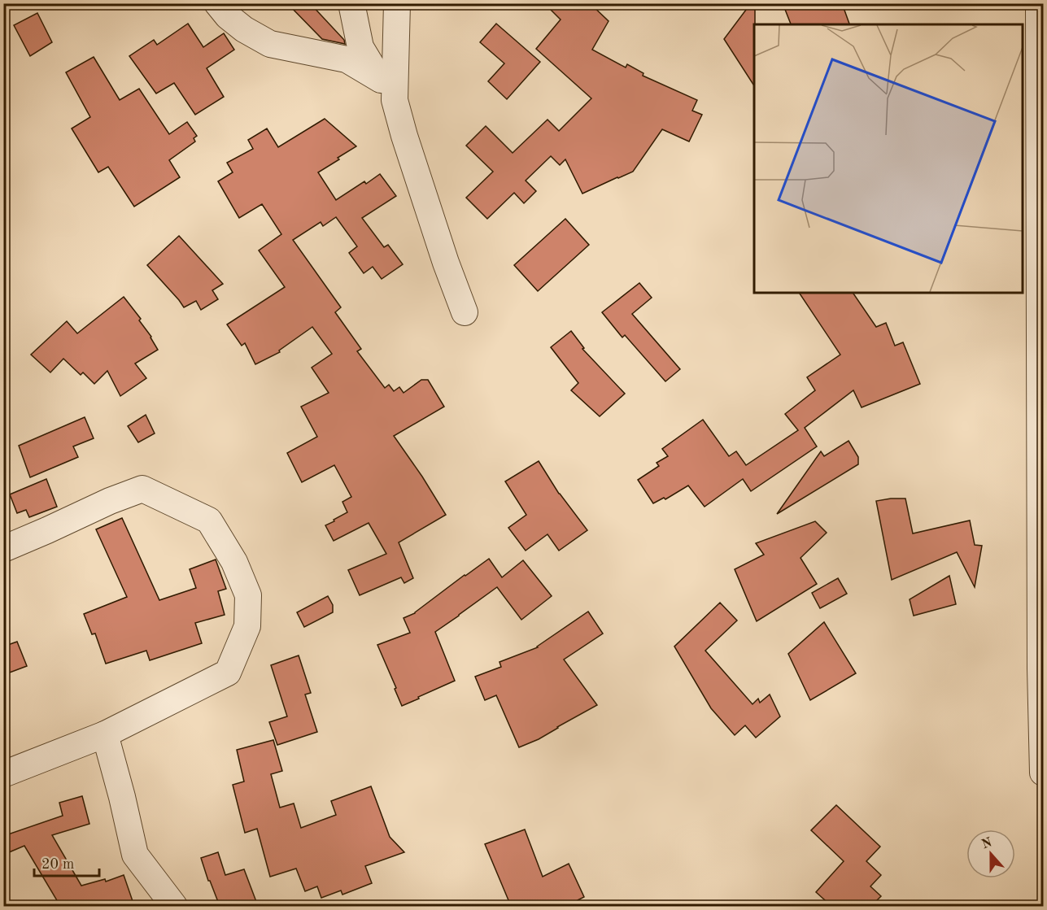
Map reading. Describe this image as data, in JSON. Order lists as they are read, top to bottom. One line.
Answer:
{"scale_bar":"20 m","north":"top"}
